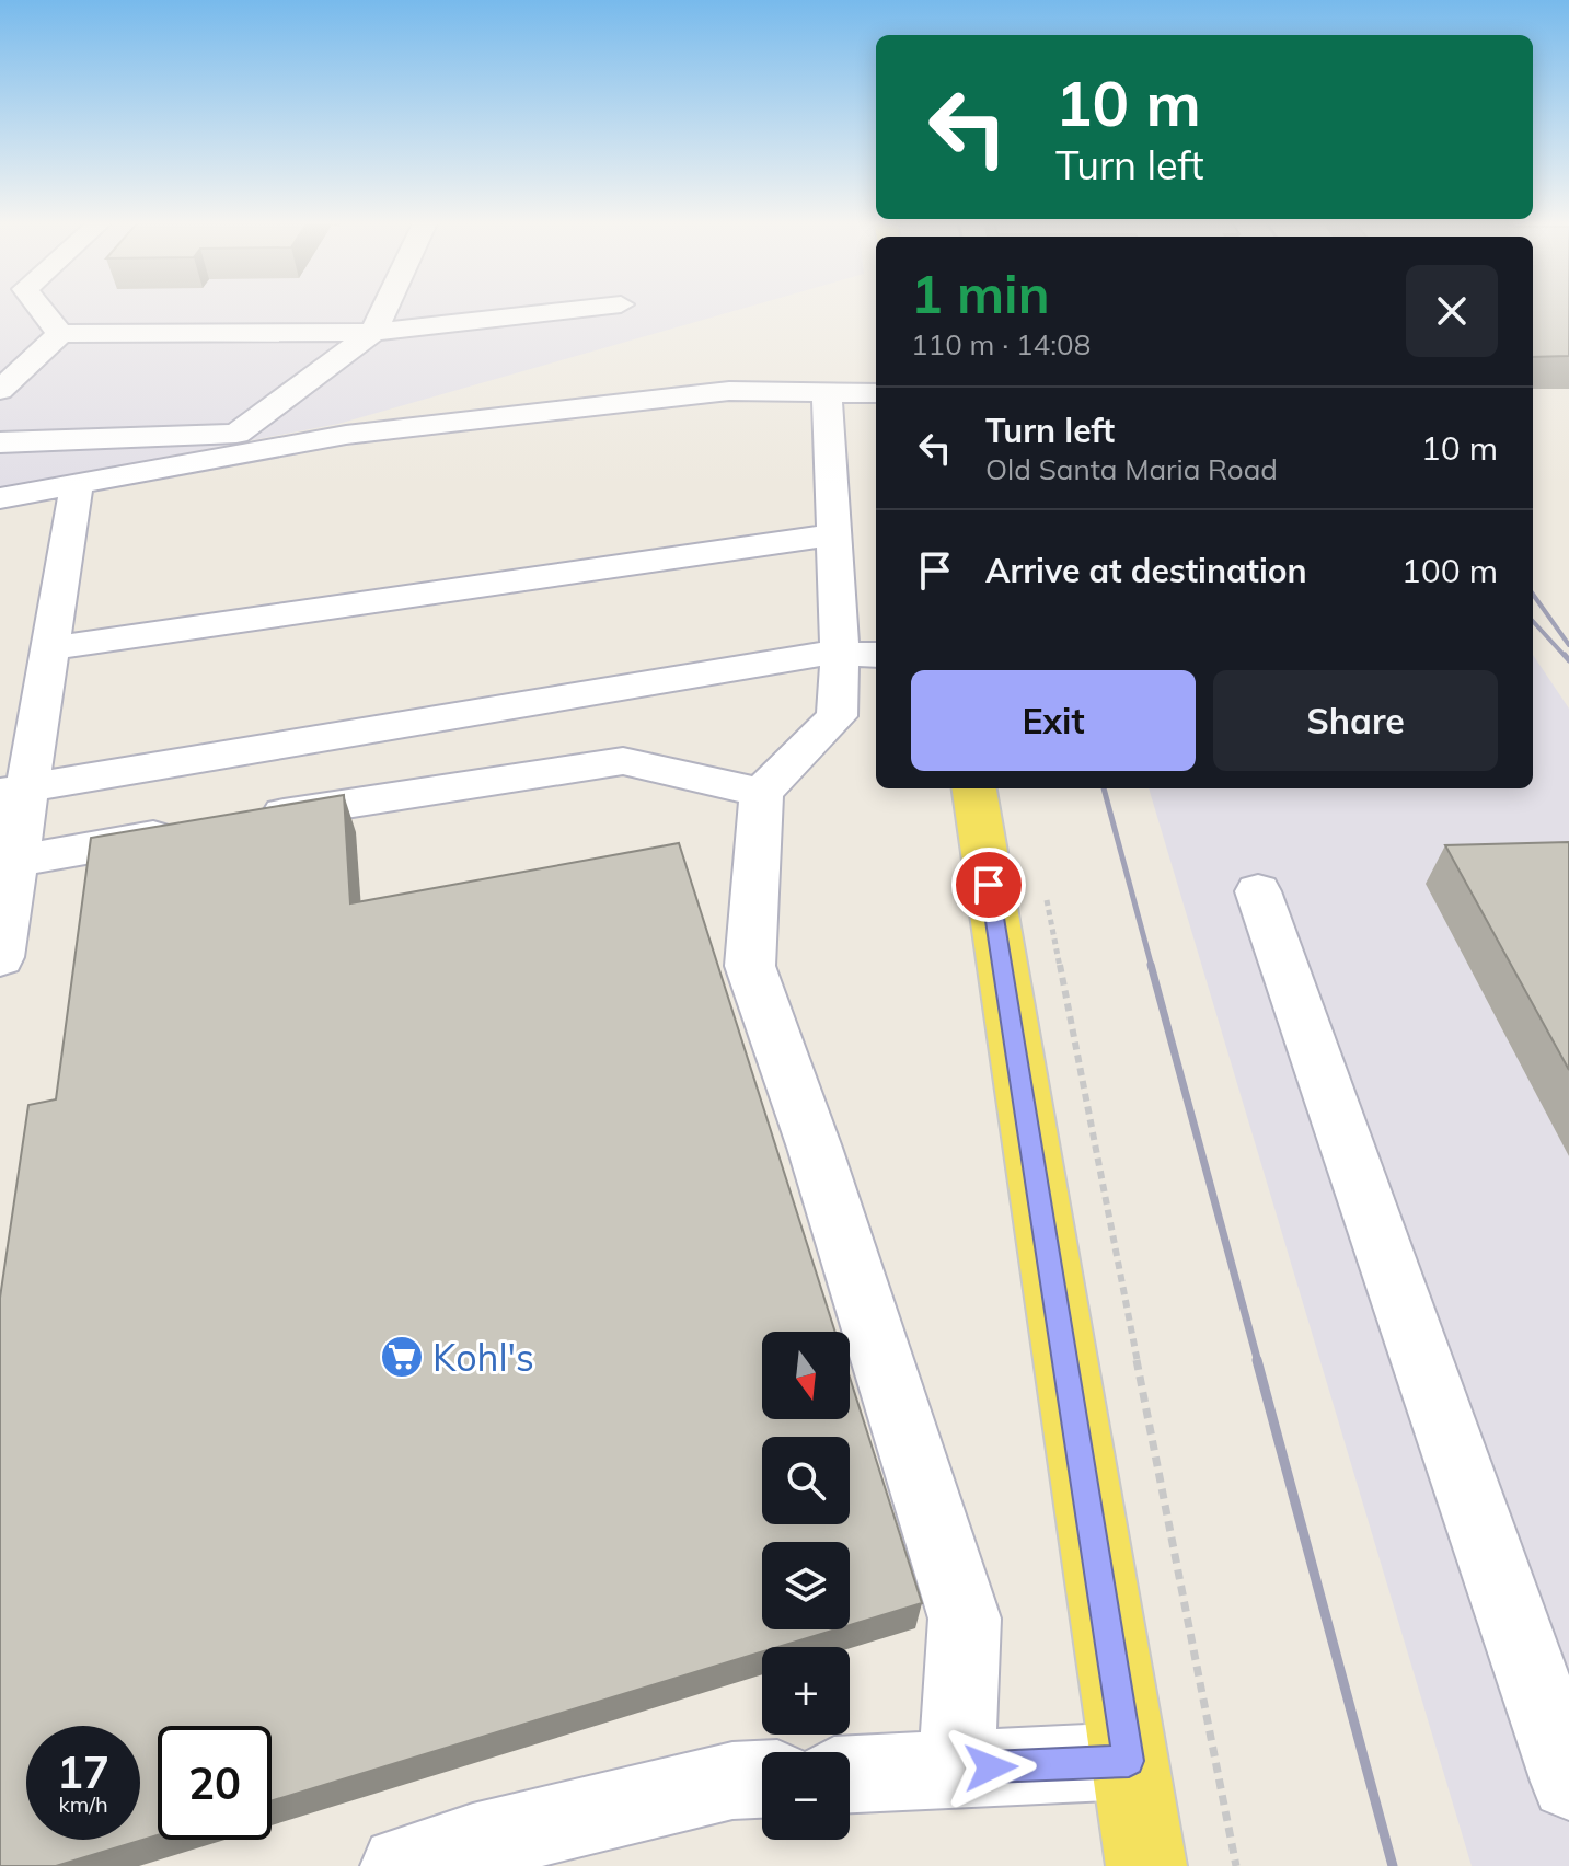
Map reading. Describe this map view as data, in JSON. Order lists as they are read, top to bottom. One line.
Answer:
{"places":{"supermarket":["Kohl's"]},"north":"bottom","page":{"turn":["10 m","Turn left"],"heading":["1 min","110 m · 14:08"],"list":[{"name":"Turn left","note":"Old Santa Maria Road","value":"10 m"},{"name":"Arrive at destination","value":"100 m"}],"buttons":["Exit","Share"],"map_buttons":["+","−"],"speed":"17 km/h","limit":"20"}}
